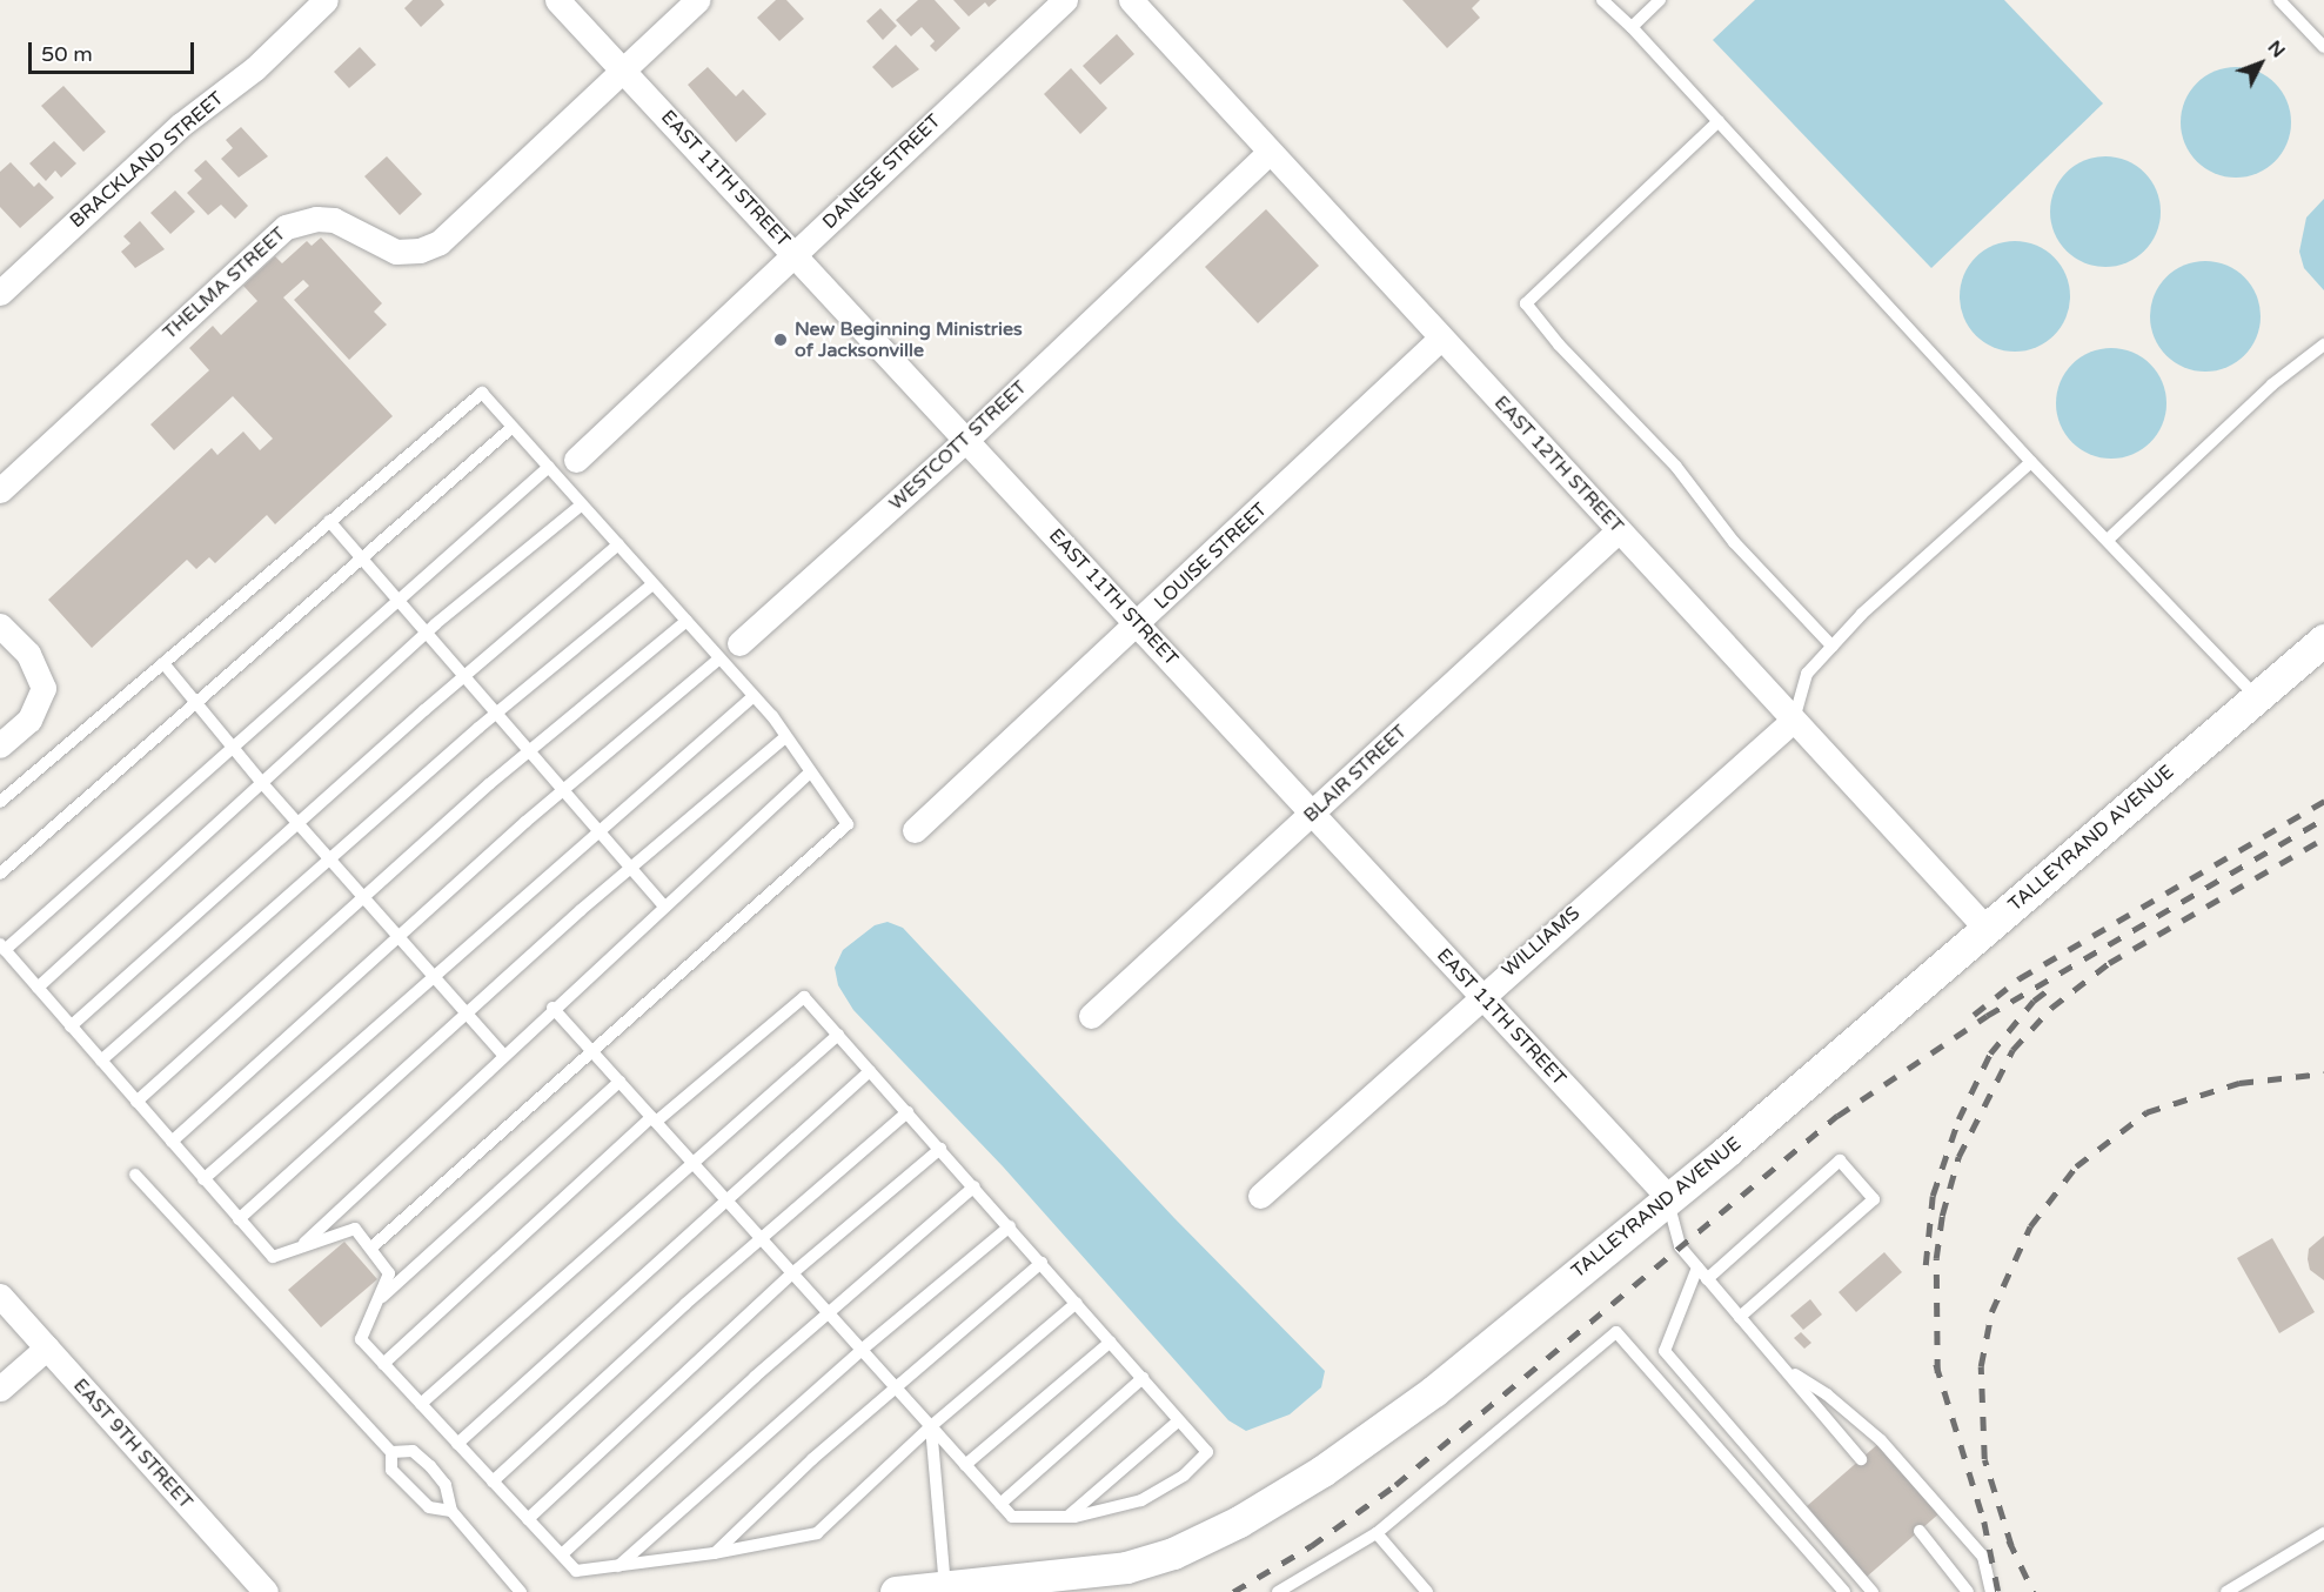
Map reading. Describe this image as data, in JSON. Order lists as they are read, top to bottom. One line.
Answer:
{"streets":{"street":["BRACKLAND STREET","DANESE STREET","EAST 11TH STREET","THELMA STREET","WESTCOTT STREET","EAST 12TH STREET","LOUISE STREET","BLAIR STREET","TALLEYRAND AVENUE","WILLIAMS","EAST 9TH STREET"]},"crossings":[["DANESE STREET","EAST 11TH STREET"],["EAST 11TH STREET","THELMA STREET"],["EAST 11TH STREET","WESTCOTT STREET"],["EAST 11TH STREET","LOUISE STREET"],["EAST 11TH STREET","BLAIR STREET"],["EAST 11TH STREET","TALLEYRAND AVENUE"],["EAST 11TH STREET","WILLIAMS"],["WESTCOTT STREET","EAST 12TH STREET"],["EAST 12TH STREET","LOUISE STREET"],["EAST 12TH STREET","BLAIR STREET"],["EAST 12TH STREET","TALLEYRAND AVENUE"],["EAST 12TH STREET","WILLIAMS"]],"places":["New Beginning Ministries of Jacksonville"],"scale_bar":"50 m","north":"top right"}
